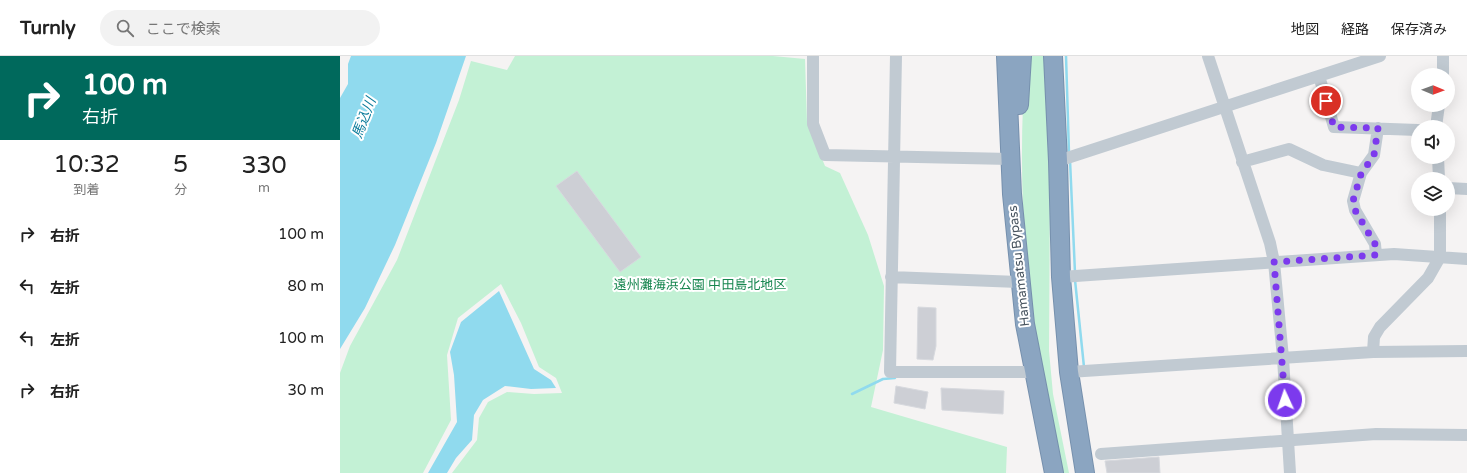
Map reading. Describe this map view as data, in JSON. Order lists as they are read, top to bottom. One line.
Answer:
{"streets":{"highway":["Hamamatsu Bypass"]},"water":["馬込川"],"parks":["遠州灘海浜公園 中田島北地区"],"north":"right","page":{"header":"Turnly","search":"ここで検索","nav":["地図","経路","保存済み"],"turn":["100 m","右折"],"eta":["10:32","到着","5","分","330","m"],"list":[{"name":"右折","value":"100 m"},{"name":"左折","value":"80 m"},{"name":"左折","value":"100 m"},{"name":"右折","value":"30 m"}]}}
